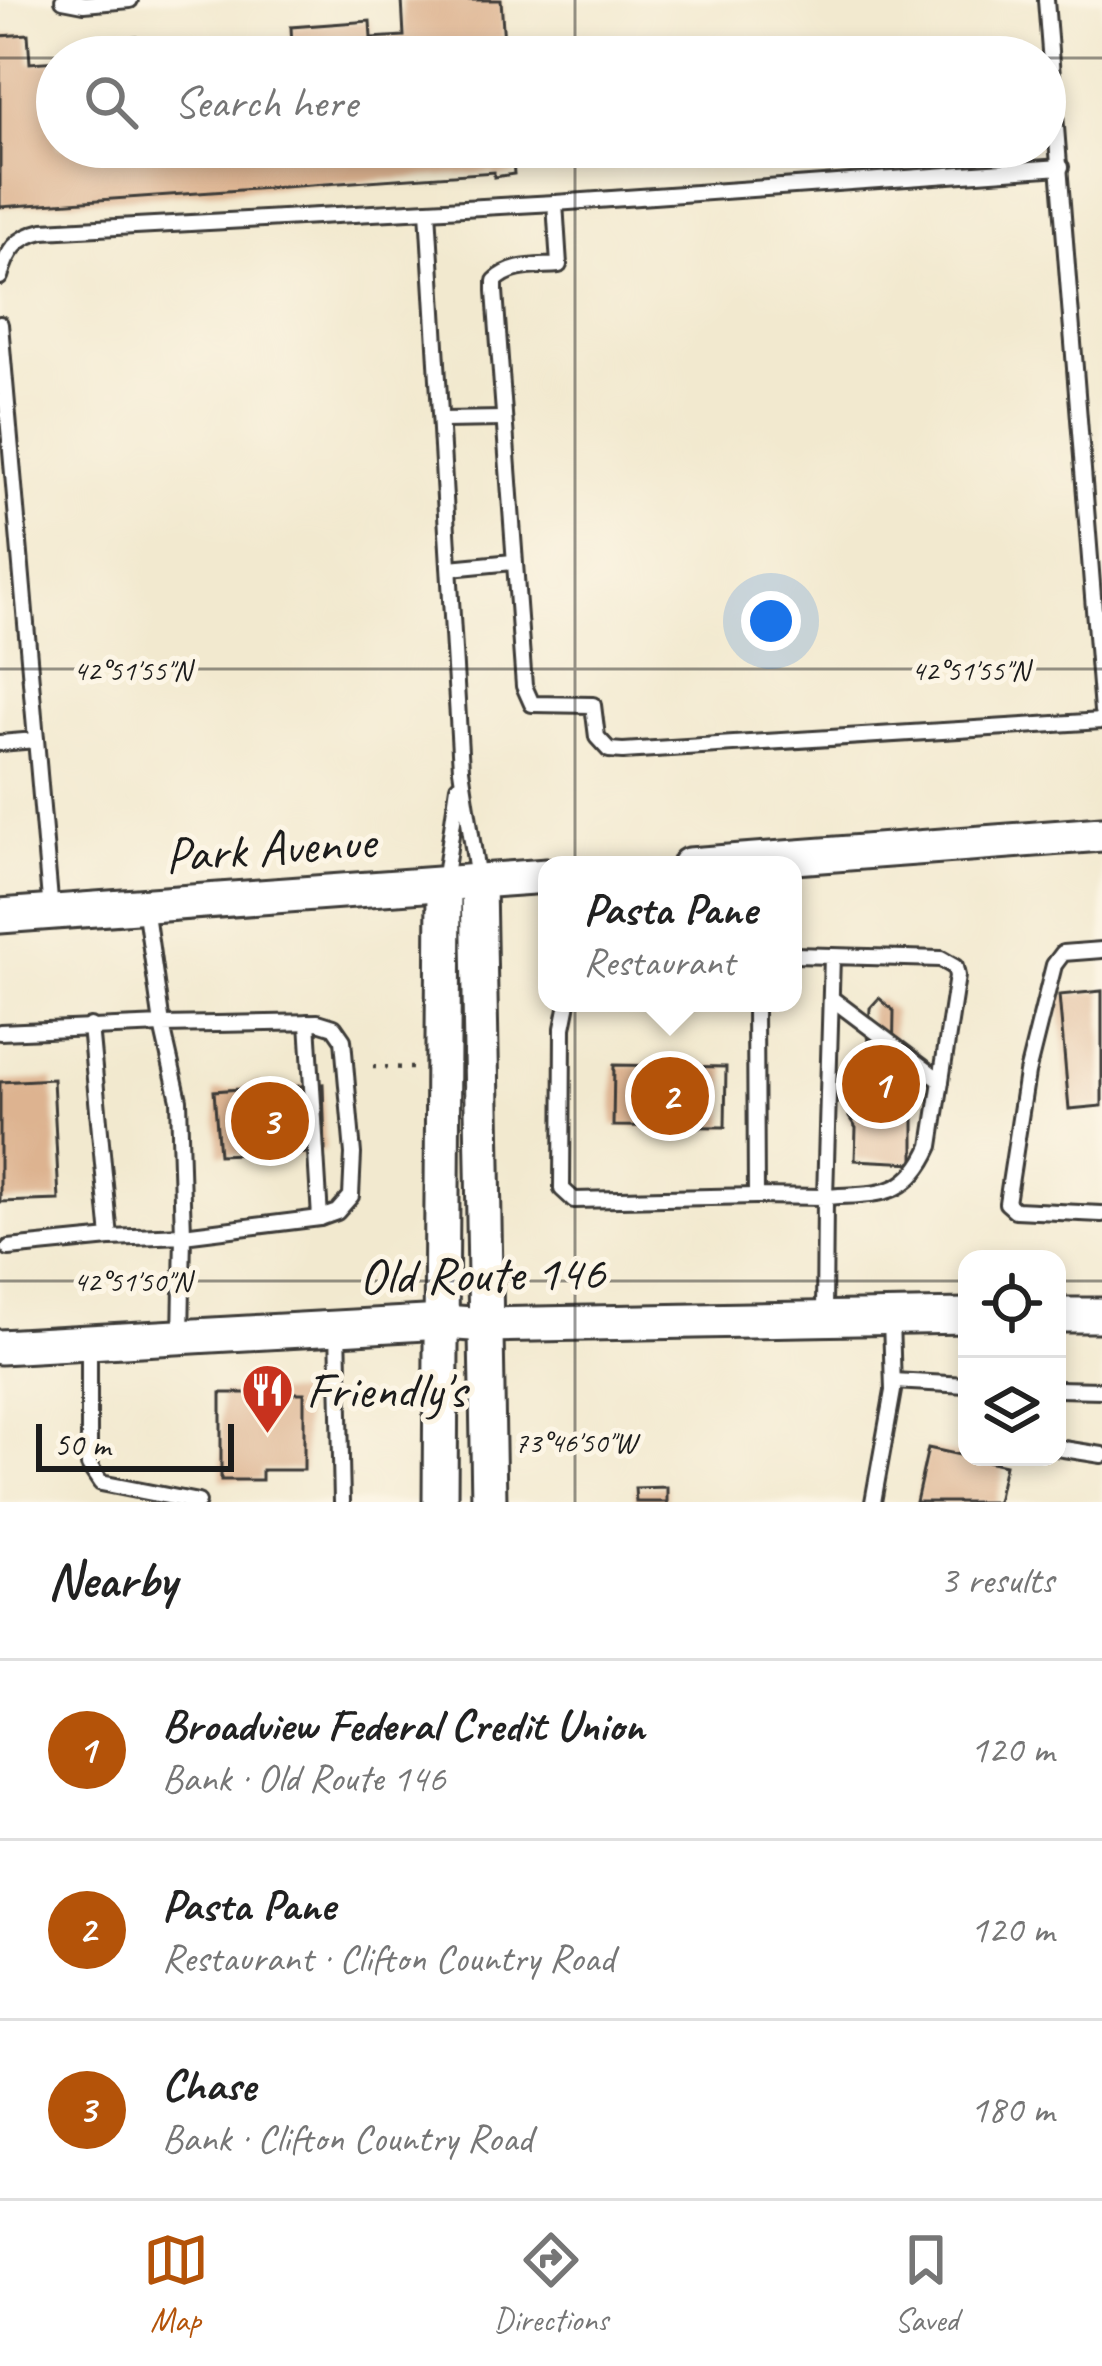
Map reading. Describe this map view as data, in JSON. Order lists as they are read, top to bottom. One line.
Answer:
{"streets":{"street":["Park Avenue","Old Route 146"]},"places":{"restaurant":["Friendly's"]},"scale_bar":"50 m","page":{"search":"Search here","popup":["Pasta Pane","Restaurant"],"pins":["1","2","3"],"scale":"50 m","heading":["Nearby","3 results"],"list":[{"mark":"1","name":"Broadview Federal Credit Union","note":"Bank · Old Route 146","value":"120 m"},{"mark":"2","name":"Pasta Pane","note":"Restaurant · Clifton Country Road","value":"120 m"},{"mark":"3","name":"Chase","note":"Bank · Clifton Country Road","value":"180 m"}],"nav":["Map","Directions","Saved"]},"coordinates":["42°51'55\"N","42°51'50\"N","73°46'50\"W"]}
